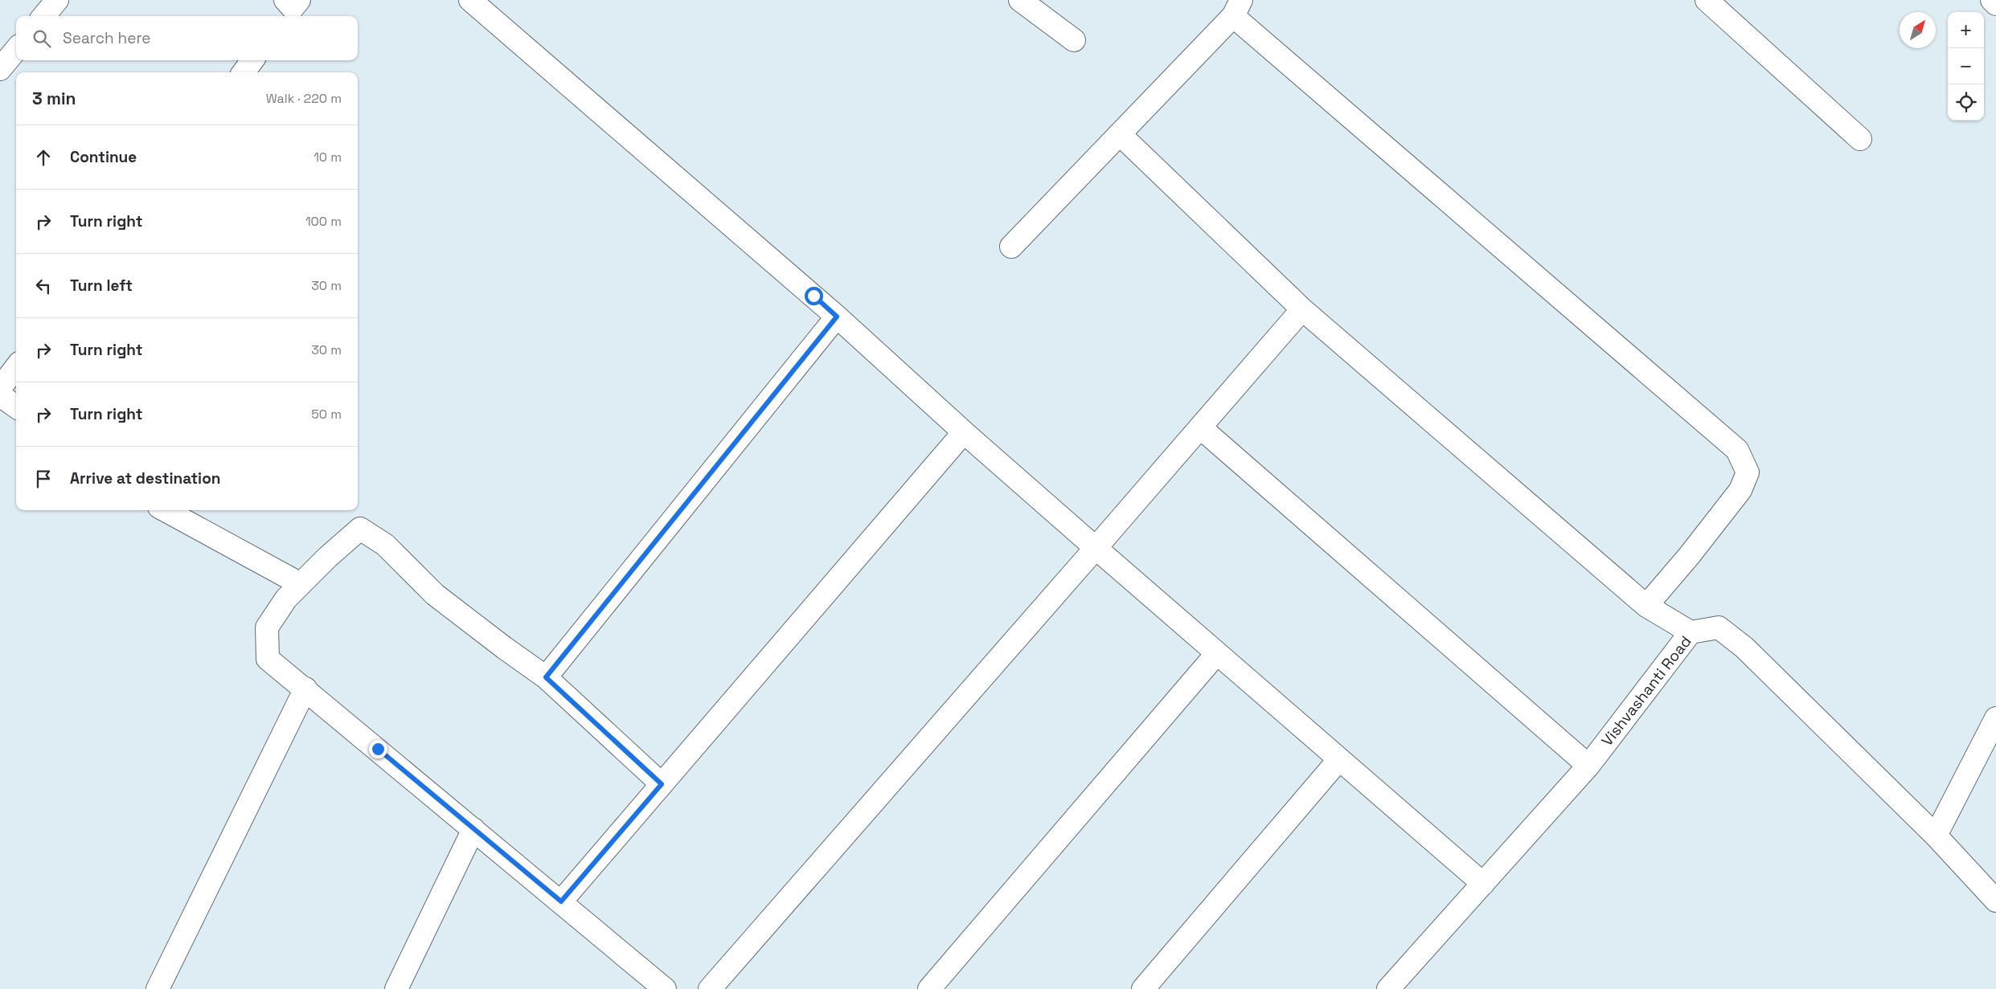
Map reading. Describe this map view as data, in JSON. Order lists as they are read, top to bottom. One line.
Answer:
{"streets":{"street":["Vishvashanti Road"]},"north":"top right","page":{"map_buttons":["+","−"],"search":"Search here","heading":["3 min","Walk · 220 m"],"list":[["Continue","10 m"],["Turn right","100 m"],["Turn left","30 m"],["Turn right","30 m"],["Turn right","50 m"],"Arrive at destination"]}}
